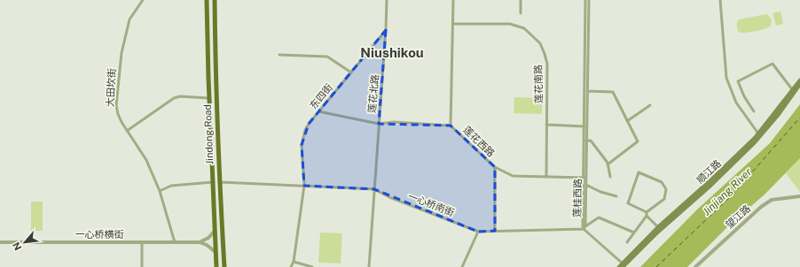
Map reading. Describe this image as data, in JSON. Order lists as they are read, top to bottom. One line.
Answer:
{"streets":{"main road":["Jindong Road","顺江路"],"street":["莲花南路","大田坎街","莲花北路","东四街","莲花西路","莲桂西路","一心桥南街","望江路","一心桥横街"]},"crossings":[["莲花南路","莲花西路"],["大田坎街","一心桥横街"],["莲花北路","东四街"],["莲花北路","莲花西路"],["莲花北路","一心桥南街"],["东四街","莲花西路"],["东四街","一心桥南街"],["Jindong Road","一心桥南街"],["莲花西路","莲桂西路"],["莲桂西路","一心桥南街"]],"districts":["Niushikou"],"water":["Jinjiang River"],"north":"bottom left"}
